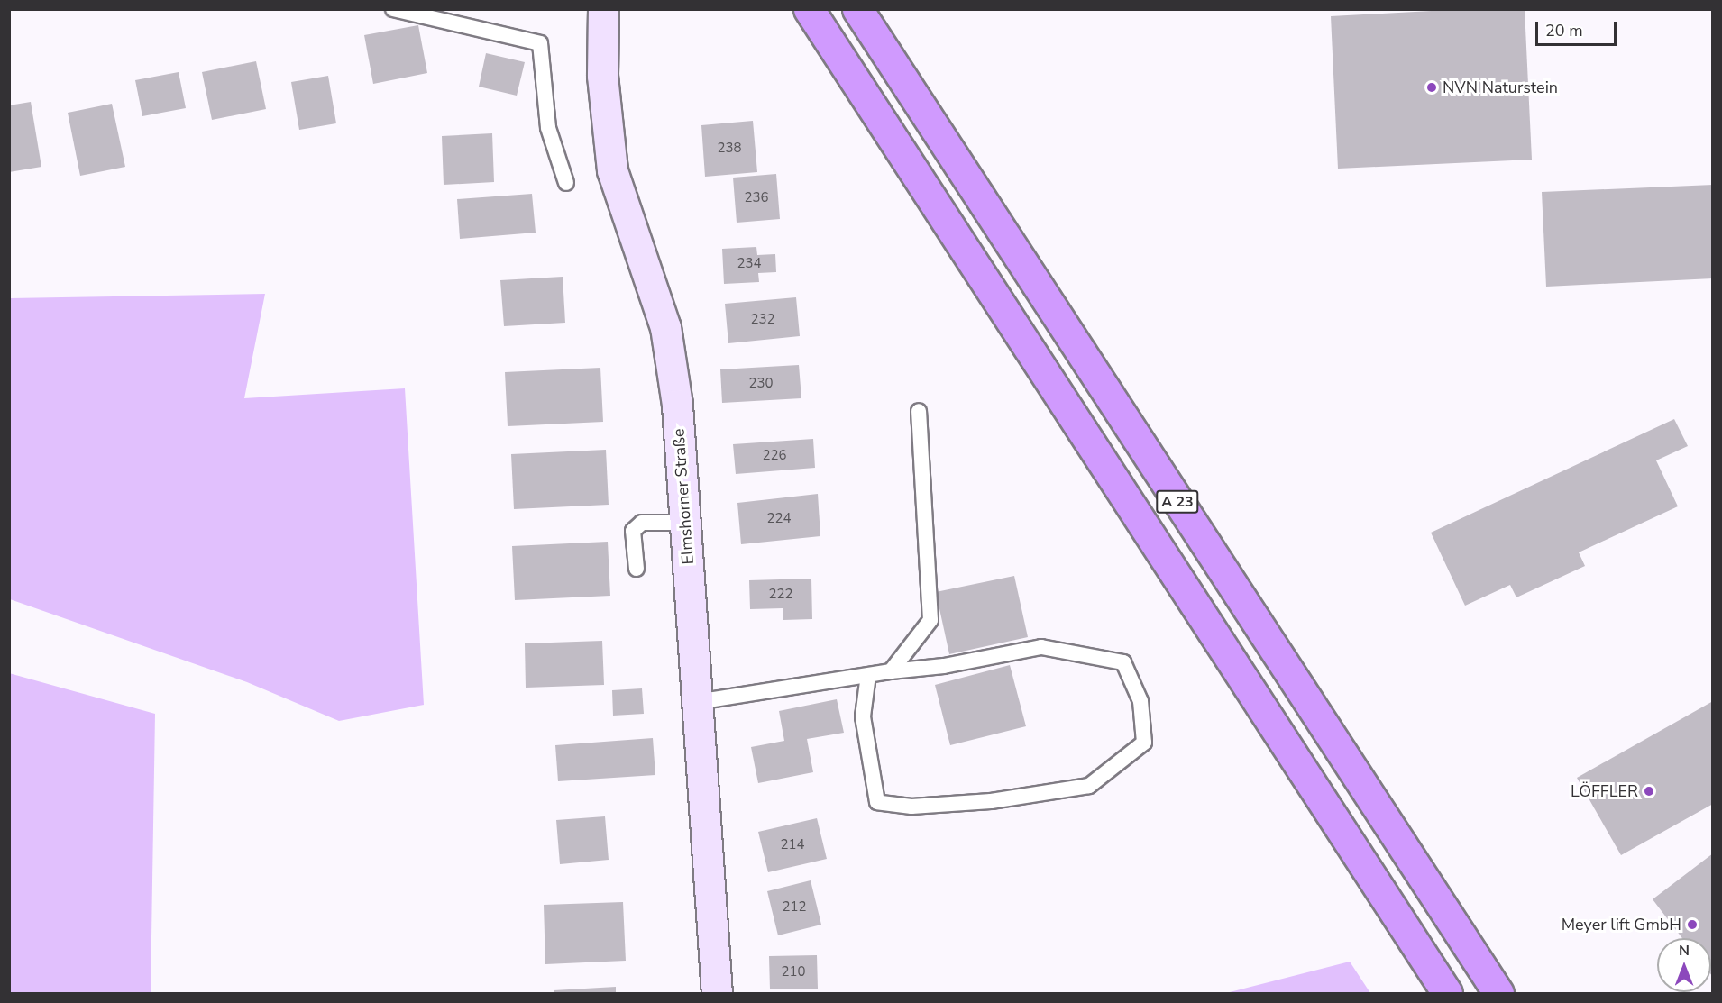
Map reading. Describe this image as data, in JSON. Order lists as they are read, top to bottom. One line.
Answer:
{"streets":{"highway":["A 23"],"street":["Elmshorner Straße"]},"places":["NVN Naturstein","LÖFFLER","Meyer lift GmbH"],"house_numbers":["238","236","234","232","230","226","224","222","214","212","210"],"scale_bar":"20 m","north":"top"}
